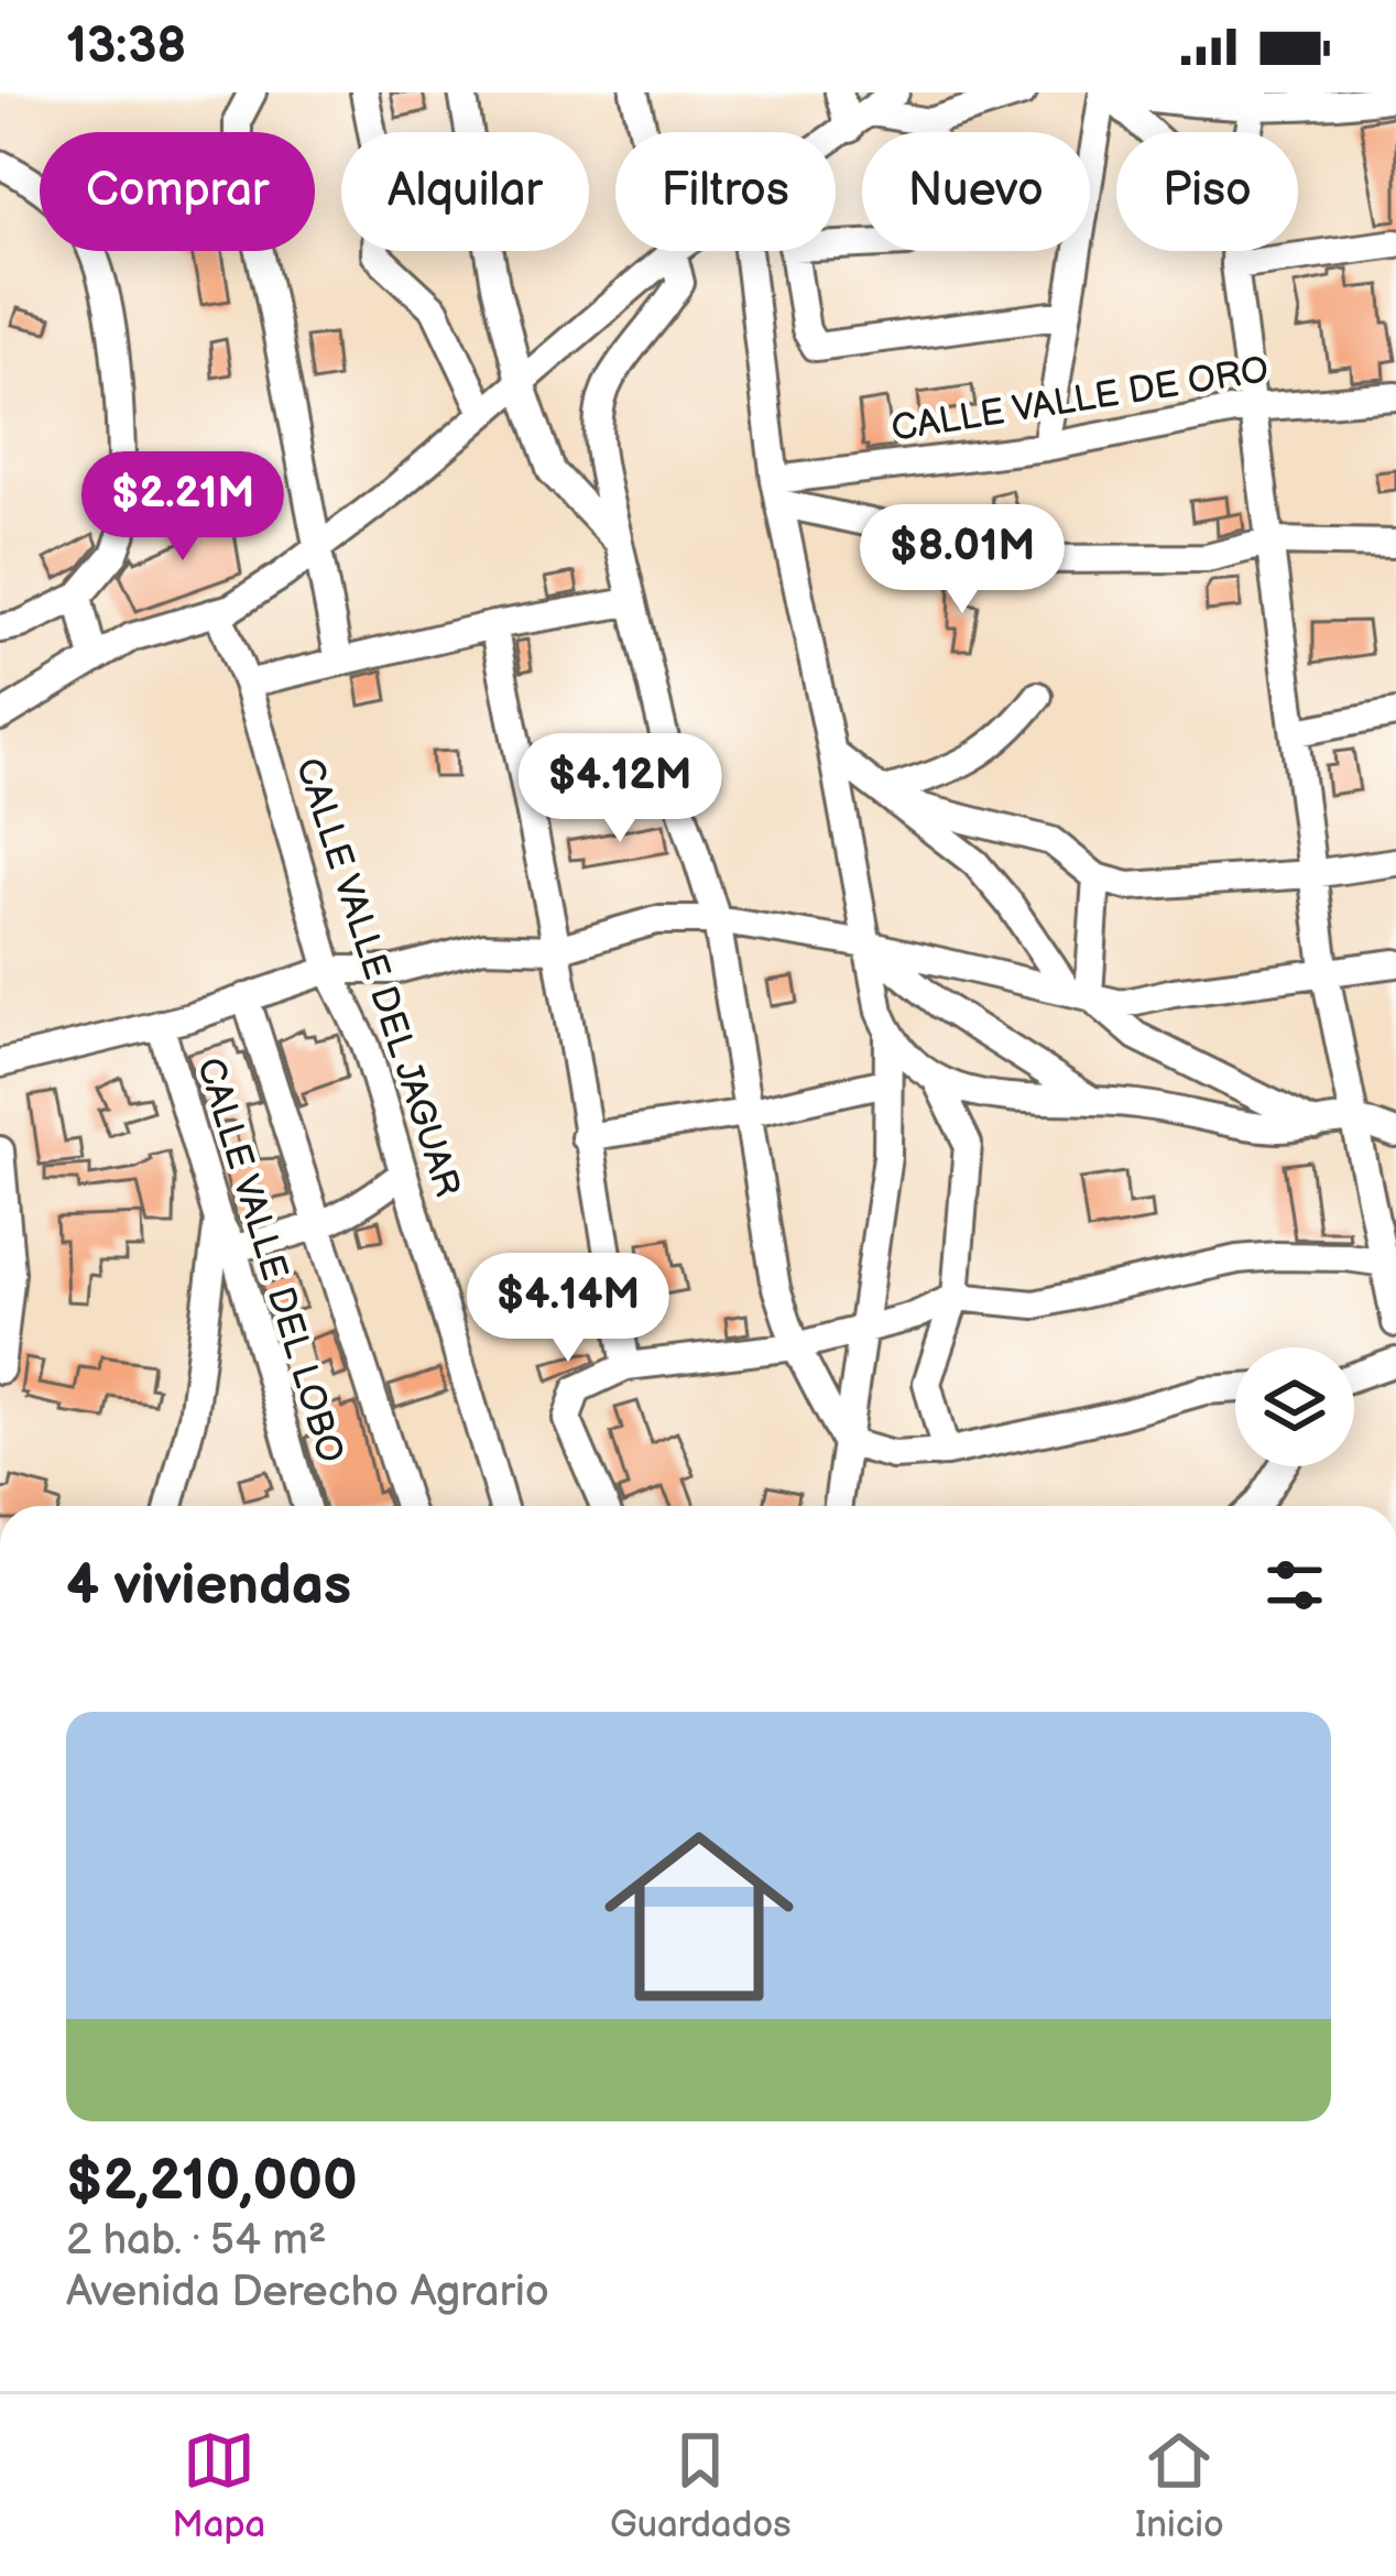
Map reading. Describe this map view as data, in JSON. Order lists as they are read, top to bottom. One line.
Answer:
{"streets":{"street":["CALLE VALLE DE ORO","CALLE VALLE DEL JAGUAR","CALLE VALLE DEL LOBO"]},"page":{"status":"13:38","chip":["Comprar","Alquilar","Filtros","Nuevo","Piso"],"price":["$2.21M","$8.01M","$4.12M","$4.14M"],"heading":"4 viviendas","list":[{"name":"$2,210,000","note":"2 hab. · 54 m² · Avenida Derecho Agrario"}],"tabs":["Mapa","Guardados","Inicio"]}}
